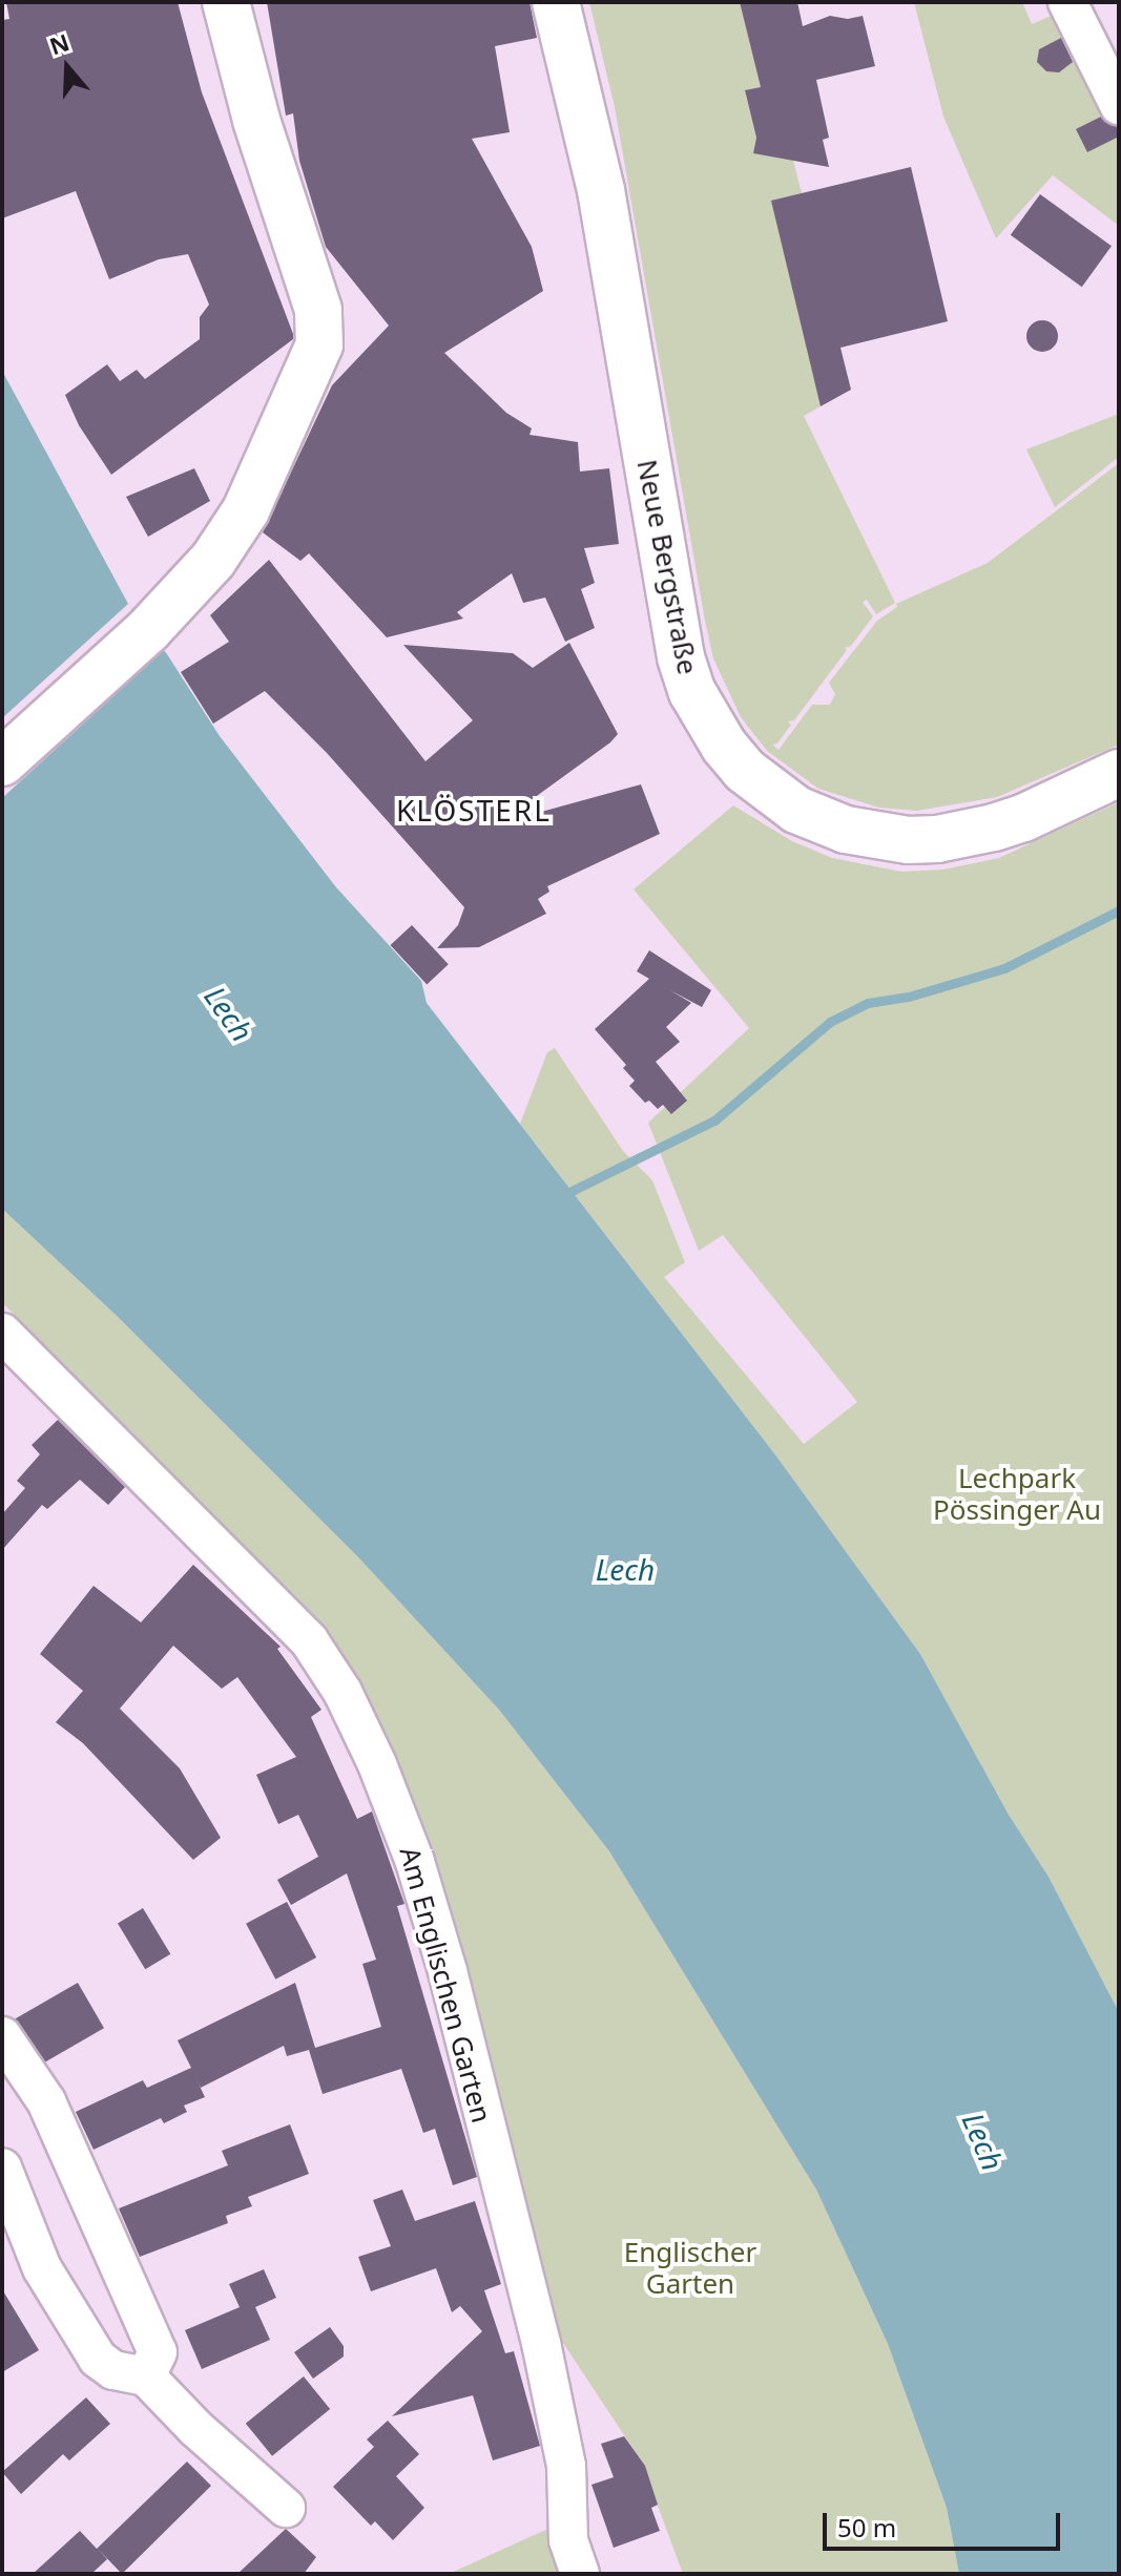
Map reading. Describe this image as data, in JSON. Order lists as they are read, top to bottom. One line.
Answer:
{"streets":{"main road":["Neue Bergstraße"],"street":["Am Englischen Garten"]},"districts":["KLÖSTERL"],"water":["Lech"],"parks":["Lechpark Pössinger Au","Englischer Garten"],"scale_bar":"50 m","north":"top"}
